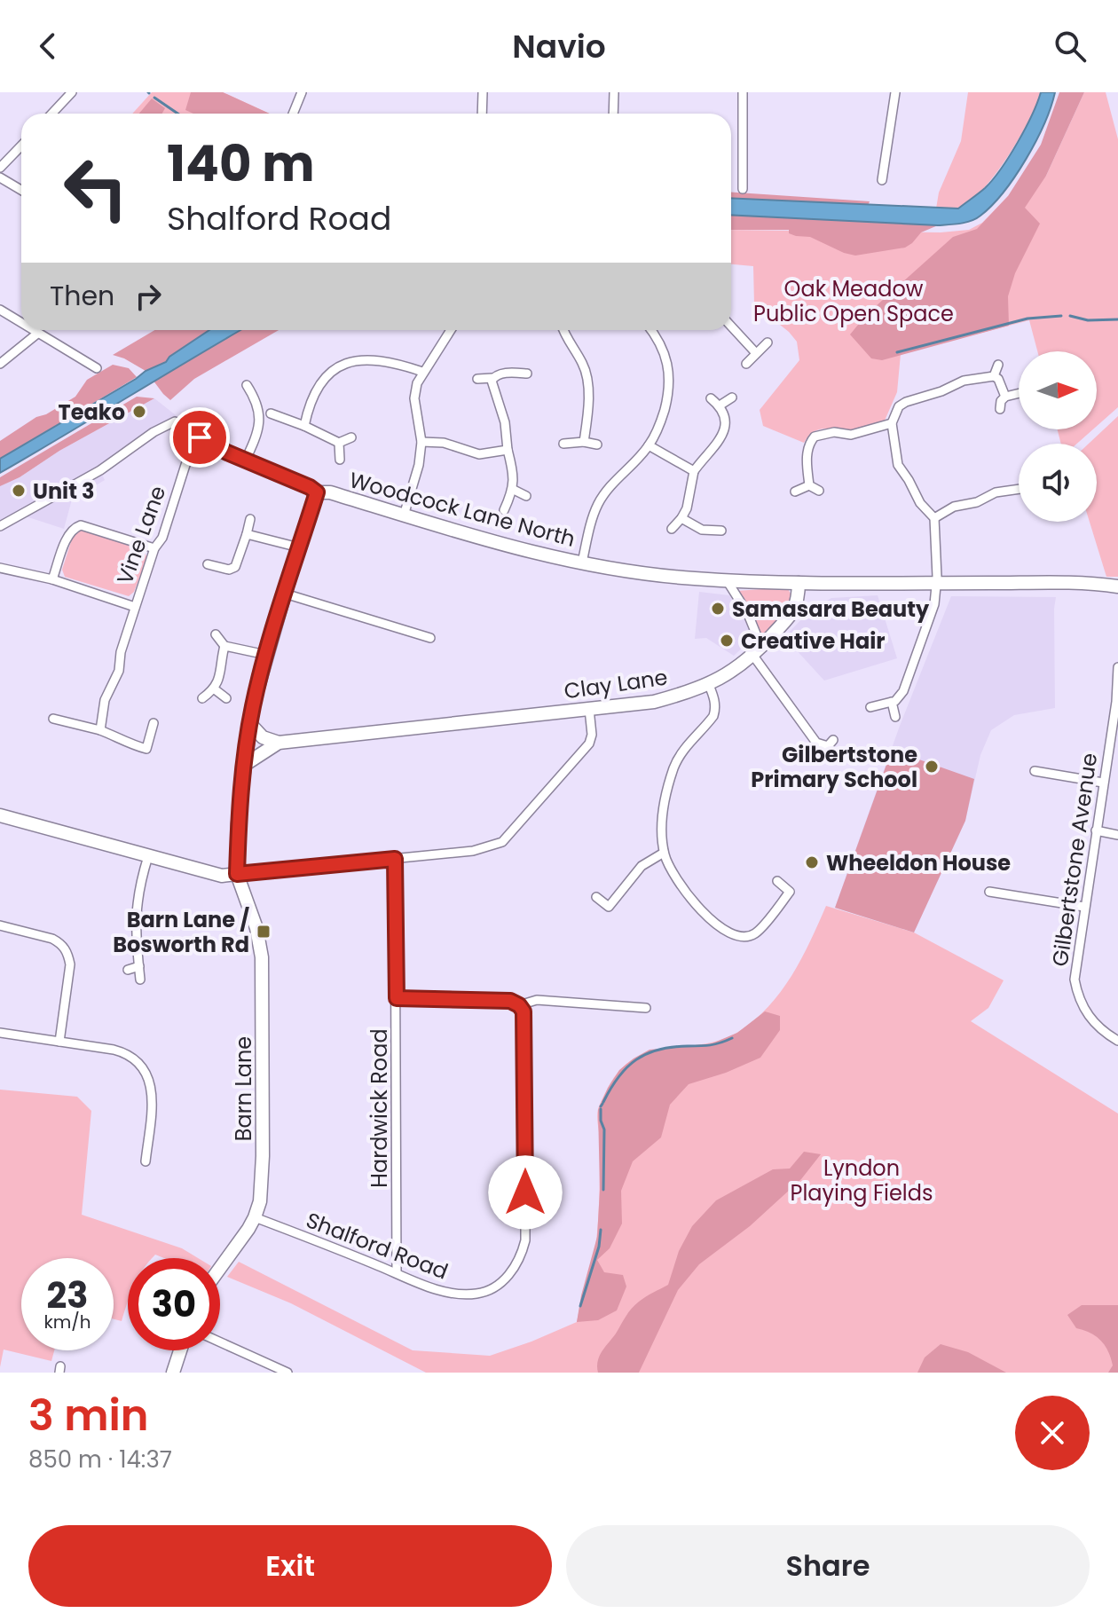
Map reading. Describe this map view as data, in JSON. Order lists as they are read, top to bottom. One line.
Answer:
{"streets":{"street":["Woodcock Lane North","Vine Lane","Clay Lane","Gilbertstone Avenue","Barn Lane","Hardwick Road","Shalford Road"]},"crossings":[["Woodcock Lane North","Vine Lane"],["Woodcock Lane North","Clay Lane"],["Barn Lane","Shalford Road"],["Hardwick Road","Shalford Road"]],"parks":["Oak Meadow Public Open Space","Lyndon Playing Fields"],"places":{"other":["Teako","Unit 3","Samasara Beauty","Creative Hair","Gilbertstone Primary School","Wheeldon House"],"transit":["Barn Lane / Bosworth Rd"]},"north":"right","page":{"header":"Navio","turn":["140 m","Shalford Road"],"then":"Then","speed":"23 km/h","limit":"30","heading":["3 min","850 m · 14:37"],"buttons":["Exit","Share"]}}
